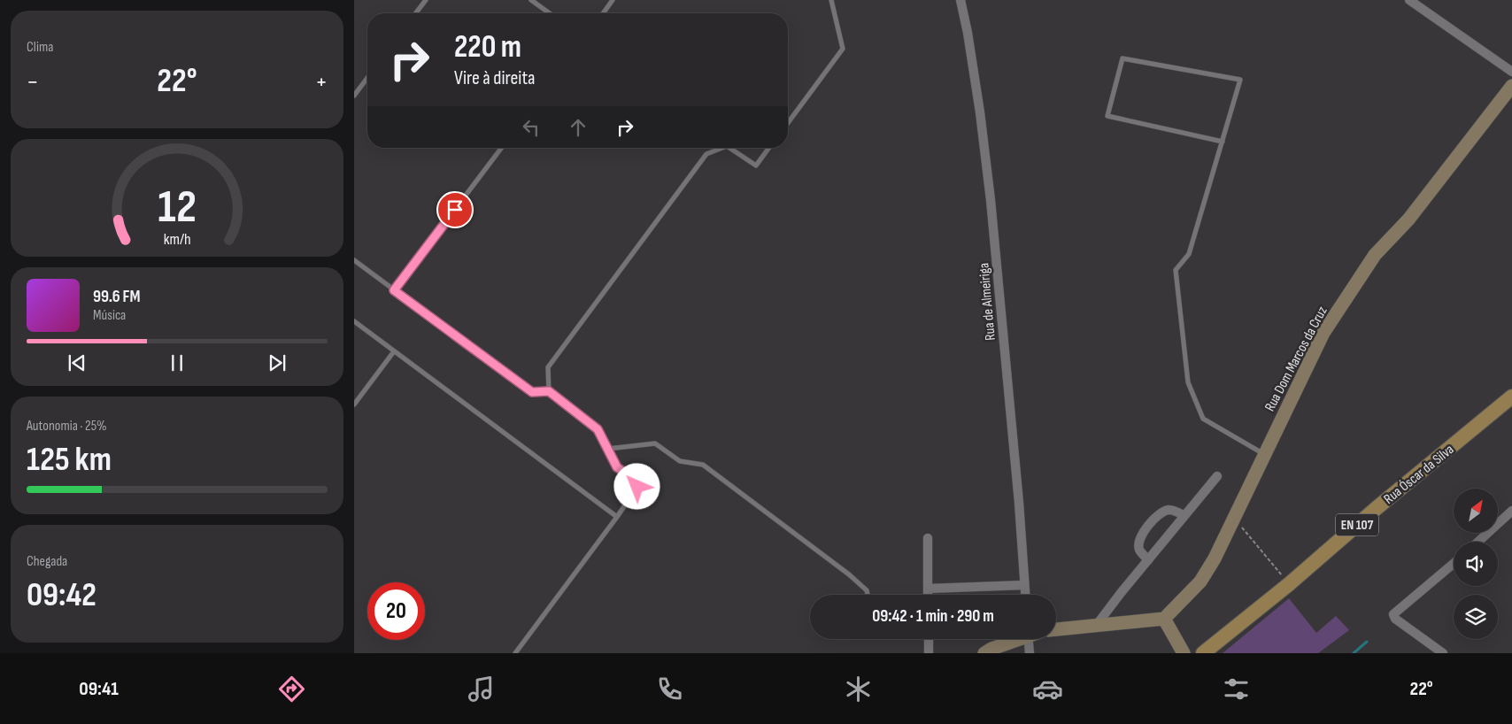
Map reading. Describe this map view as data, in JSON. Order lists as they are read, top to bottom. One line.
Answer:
{"streets":{"main road":["Rua Óscar da Silva","EN 107"],"street":["Rua de Almeiriga","Rua Dom Marcos da Cruz"]},"north":"top right","page":{"tile":["Clima",["Autonomia · 25%","125 km"],["Chegada","09:42"]],"turn":["220 m","Vire à direita"],"heat":["−","22°","+"],"song":["99.6 FM","Música"],"limit":"20","trip":"09:42 · 1 min · 290 m","tabs":["09:41","22°"],"gauge":["12","km/h"]}}
